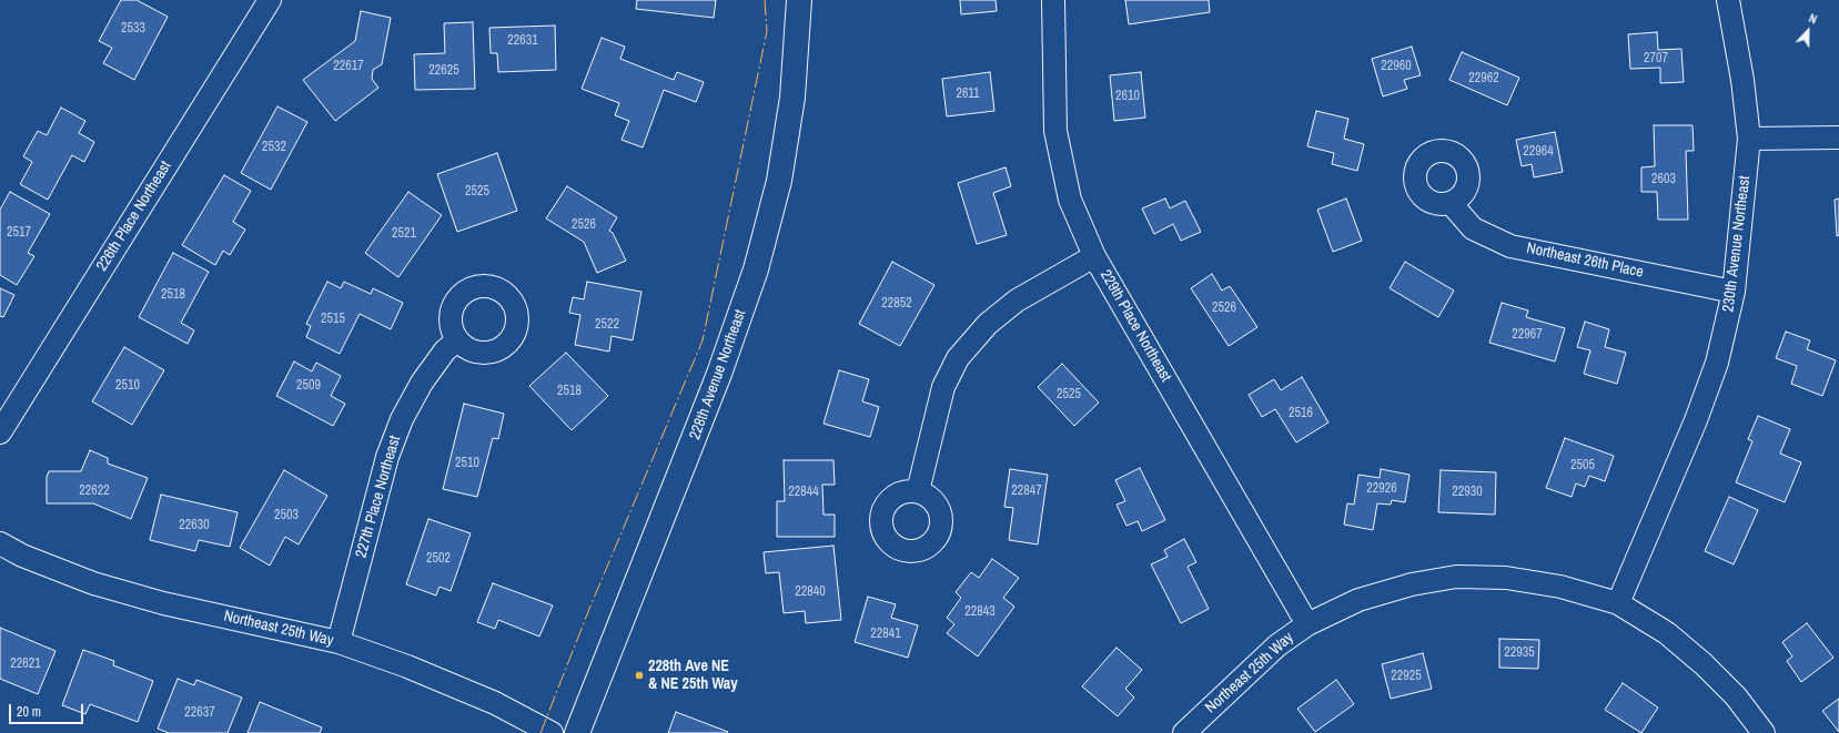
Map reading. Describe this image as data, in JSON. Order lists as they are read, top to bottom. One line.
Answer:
{"streets":{"main road":["228th Avenue Northeast"],"street":["226th Place Northeast","230th Avenue Northeast","Northeast 26th Place","229th Place Northeast","227th Place Northeast","Northeast 25th Way"]},"crossings":[["230th Avenue Northeast","Northeast 26th Place"],["230th Avenue Northeast","Northeast 25th Way"],["229th Place Northeast","Northeast 25th Way"],["227th Place Northeast","Northeast 25th Way"]],"places":["228th Ave NE & NE 25th Way"],"house_numbers":["2533","22631","2707","22617","22960","22625","22962","2611","2610","2532","22964","2603","2525","2526","2517","2521","2518","22852","2526","2515","2522","22967","2510","2509","2518","2525","2516","2510","2505","22926","22622","22847","22844","22930","2503","22630","2502","22840","22843","22841","22935","22621","22925","22637"],"scale_bar":"20 m","north":"top"}
